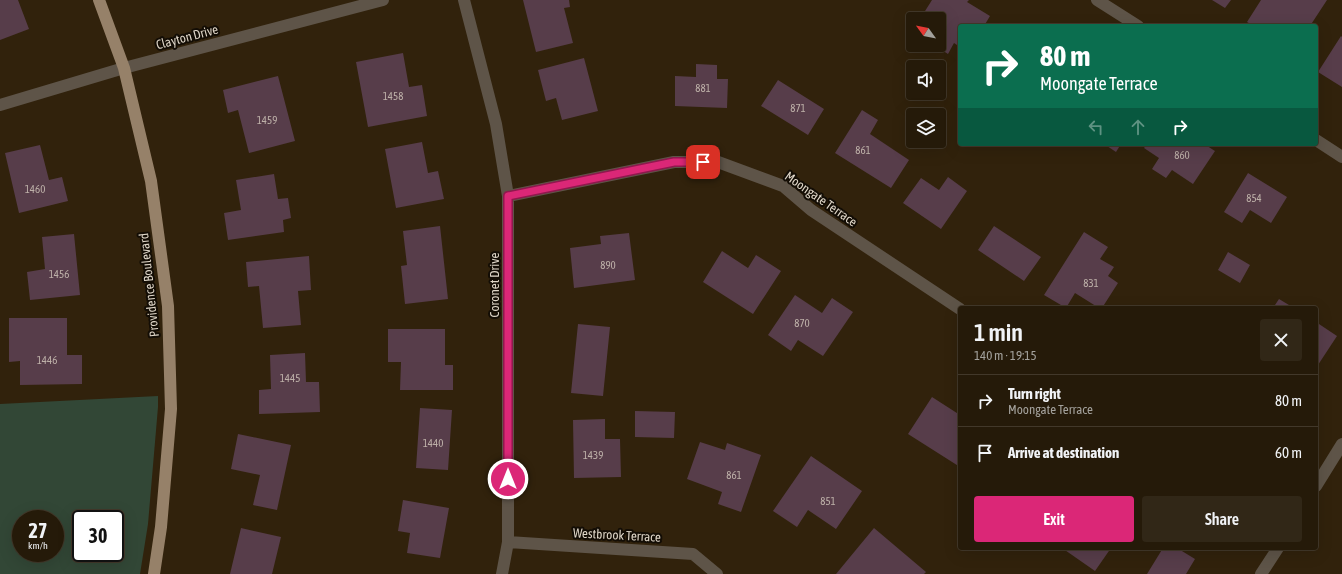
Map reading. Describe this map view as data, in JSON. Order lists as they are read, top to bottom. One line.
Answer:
{"streets":{"main road":["Providence Boulevard"],"street":["Clayton Drive","Moongate Terrace","Coronet Drive","Westbrook Terrace"]},"crossings":[["Clayton Drive","Providence Boulevard"],["Moongate Terrace","Coronet Drive"],["Coronet Drive","Westbrook Terrace"]],"house_numbers":["881","1458","871","1459","861","860","1460","854","890","1456","831","870","1446","1445","1440","1439","861","851"],"north":"top left","page":{"turn":["80 m","Moongate Terrace"],"heading":["1 min","140 m · 19:15"],"list":[{"name":"Turn right","note":"Moongate Terrace","value":"80 m"},{"name":"Arrive at destination","value":"60 m"}],"buttons":["Exit","Share"],"speed":"27 km/h","limit":"30"}}
